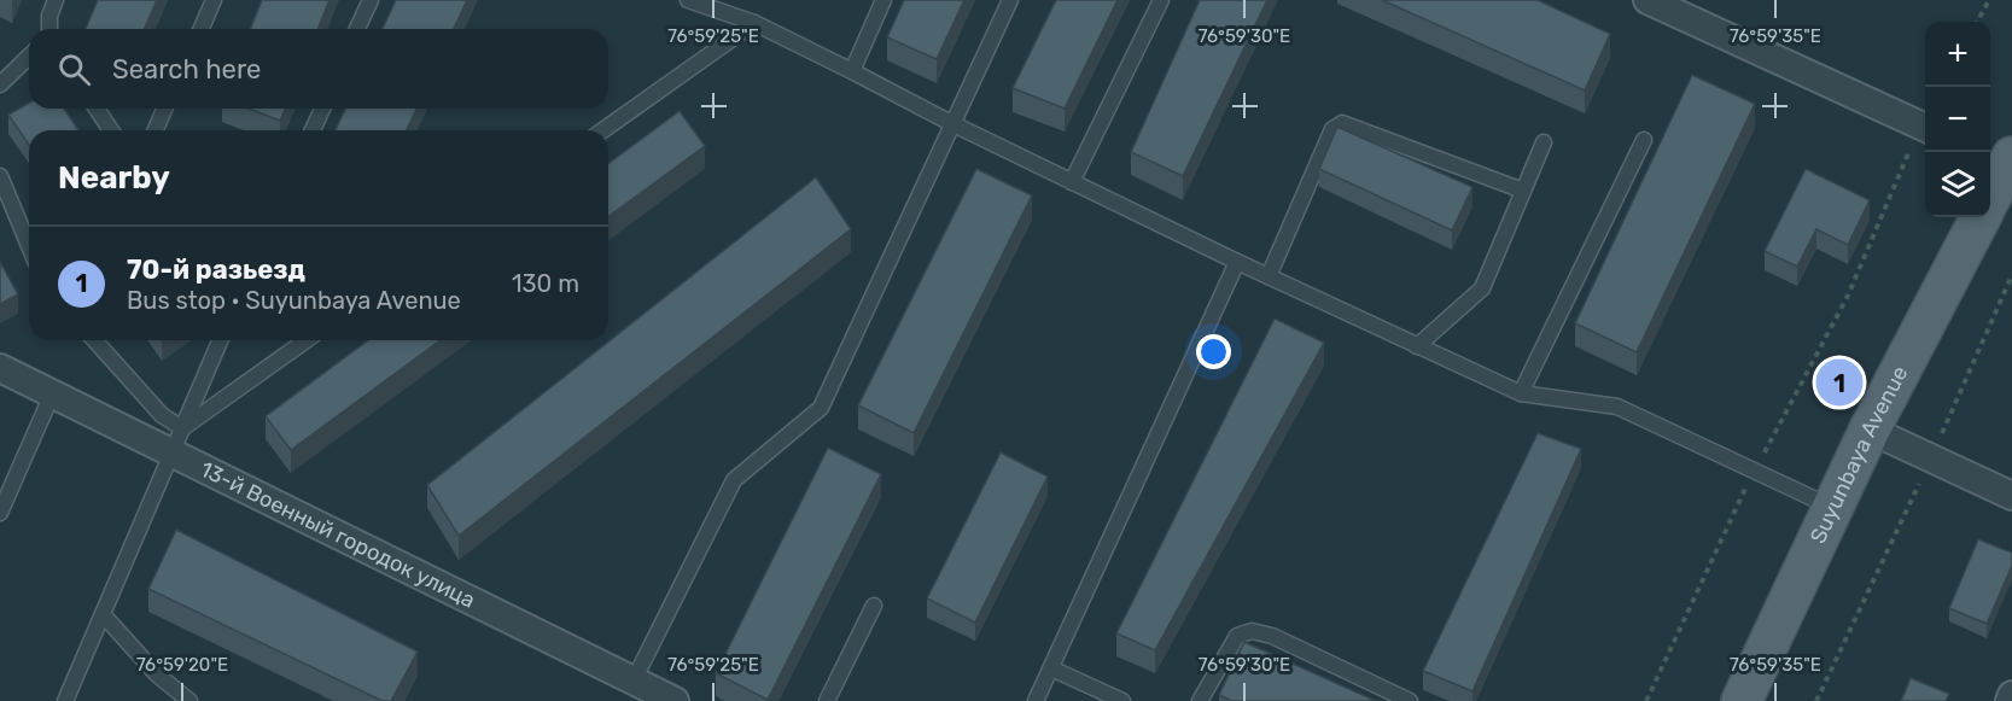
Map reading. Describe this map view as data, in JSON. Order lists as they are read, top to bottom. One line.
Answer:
{"streets":{"main road":["Suyunbaya Avenue"],"street":["13-й Военный городок улица"]},"page":{"map_buttons":["+","−"],"search":"Search here","heading":"Nearby","list":[{"mark":"1","name":"70-й разьезд","note":"Bus stop · Suyunbaya Avenue","value":"130 m"}],"pins":"1"},"coordinates":["76°59'25\"E","76°59'30\"E","76°59'35\"E","76°59'20\"E"]}
